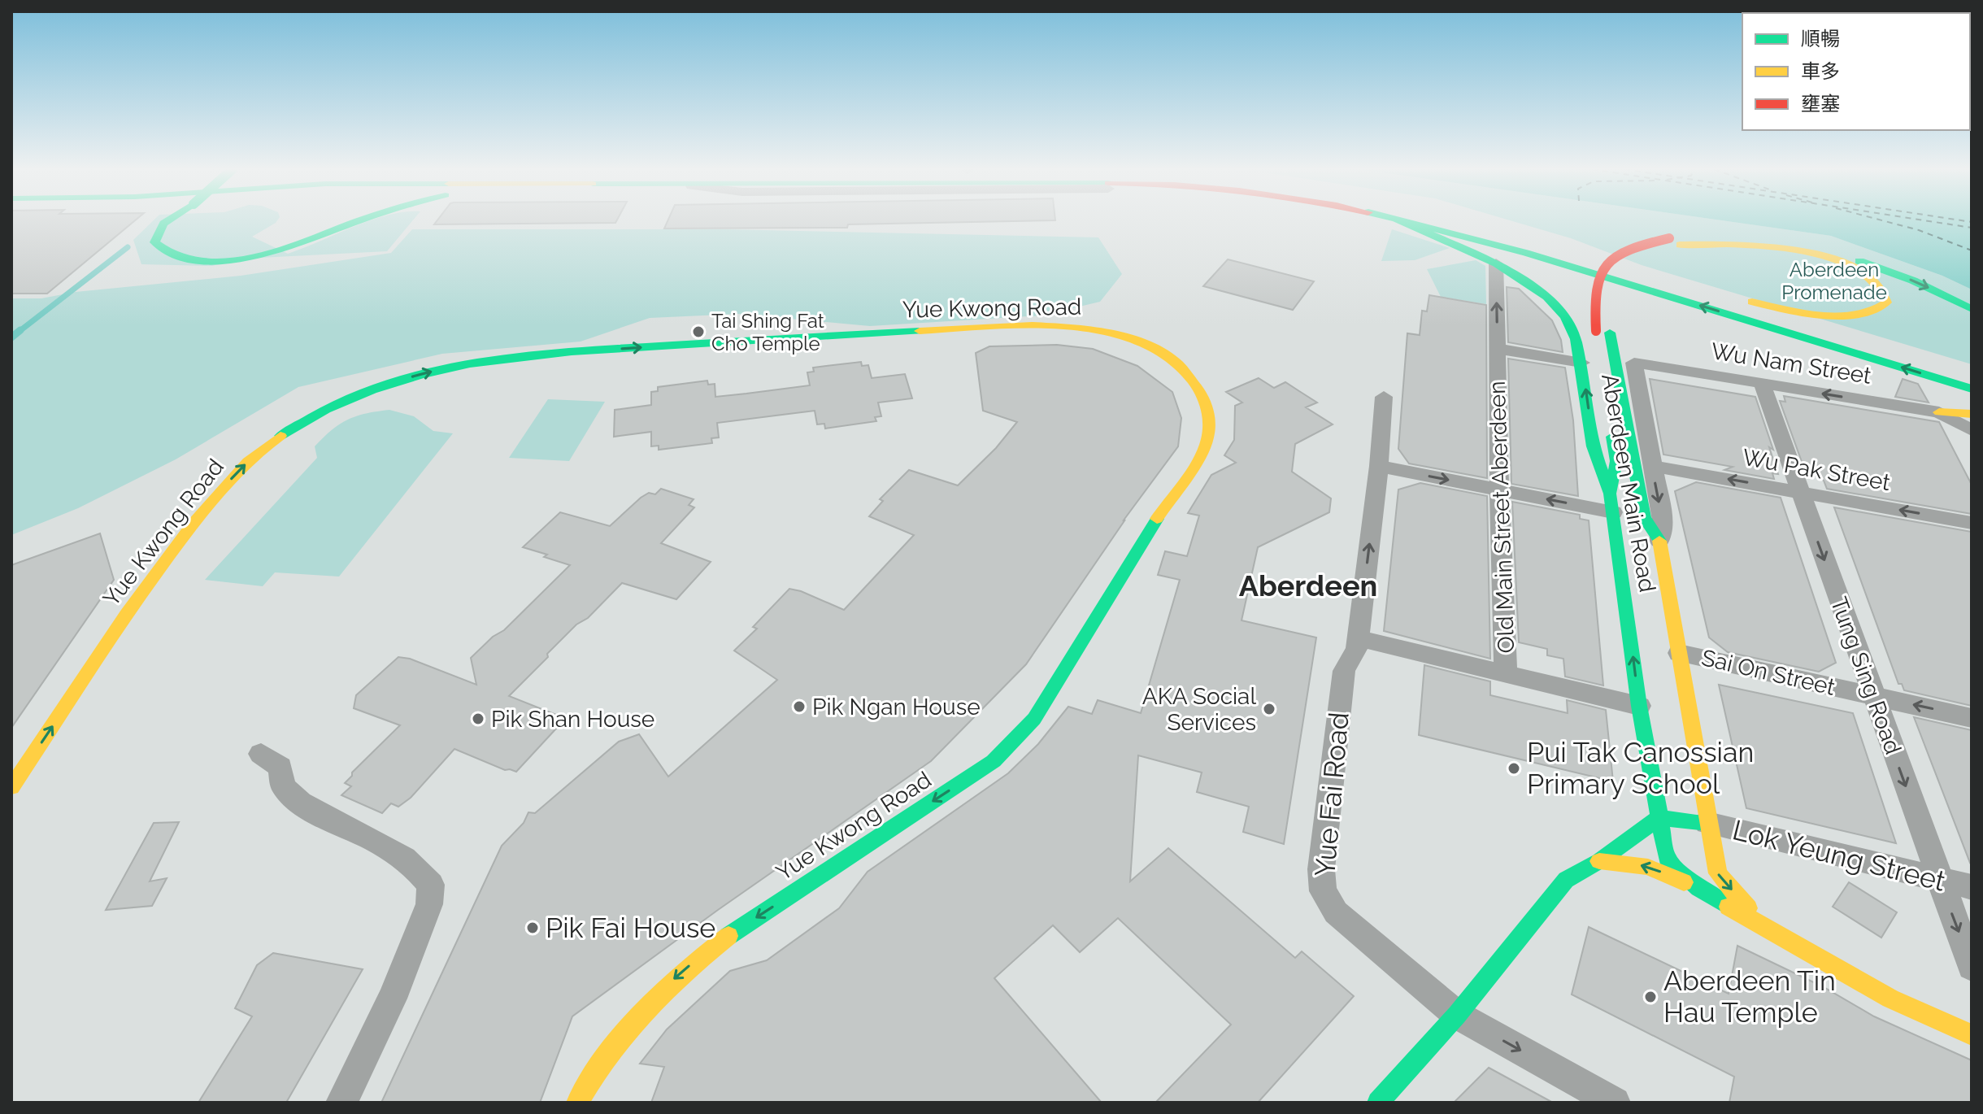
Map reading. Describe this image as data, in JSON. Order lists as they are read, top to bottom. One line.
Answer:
{"streets":{"main road":["Yue Kwong Road","Aberdeen Main Road"],"street":["Wu Nam Street","Wu Pak Street","Old Main Street Aberdeen","Sai On Street","Tung Sing Road","Yue Fai Road","Lok Yeung Street"]},"crossings":[["Wu Nam Street","Aberdeen Main Road"],["Wu Nam Street","Tung Sing Road"],["Wu Pak Street","Aberdeen Main Road"],["Wu Pak Street","Tung Sing Road"],["Aberdeen Main Road","Old Main Street Aberdeen"],["Aberdeen Main Road","Sai On Street"],["Aberdeen Main Road","Lok Yeung Street"],["Sai On Street","Tung Sing Road"],["Tung Sing Road","Lok Yeung Street"]],"one_way":["Wu Nam Street","Wu Pak Street","Tung Sing Road"],"districts":["Aberdeen"],"parks":["Aberdeen Promenade"],"places":["Tai Shing Fat Cho Temple","Pik Ngan House","AKA Social Services","Pik Shan House","Pui Tak Canossian Primary School","Pik Fai House","Aberdeen Tin Hau Temple"],"legend":["順暢","車多","壅塞"]}
